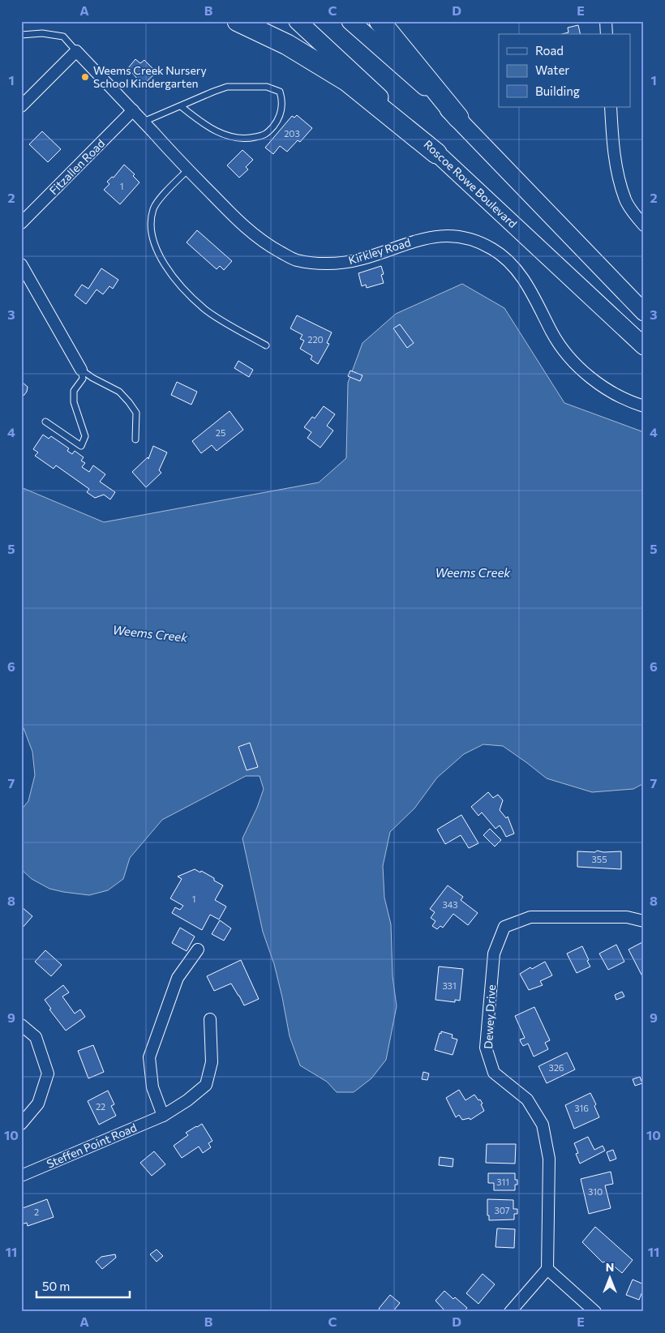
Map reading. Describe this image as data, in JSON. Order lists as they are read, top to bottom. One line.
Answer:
{"streets":{"main road":["Roscoe Rowe Boulevard"],"street":["Fitzallen Road","Kirkley Road","Dewey Drive","Steffen Point Road"]},"crossings":[["Fitzallen Road","Kirkley Road"]],"water":["Weems Creek"],"places":["Weems Creek Nursery School Kindergarten"],"house_numbers":["203","1","220","25","355","1","343","331","326","22","316","311","310","307","2"],"legend":["Road","Water","Building"],"scale_bar":"50 m","north":"top","grid":{"columns":["A","B","C","D","E"],"rows":["1","2","3","4","5","6","7","8","9","10","11"]}}
